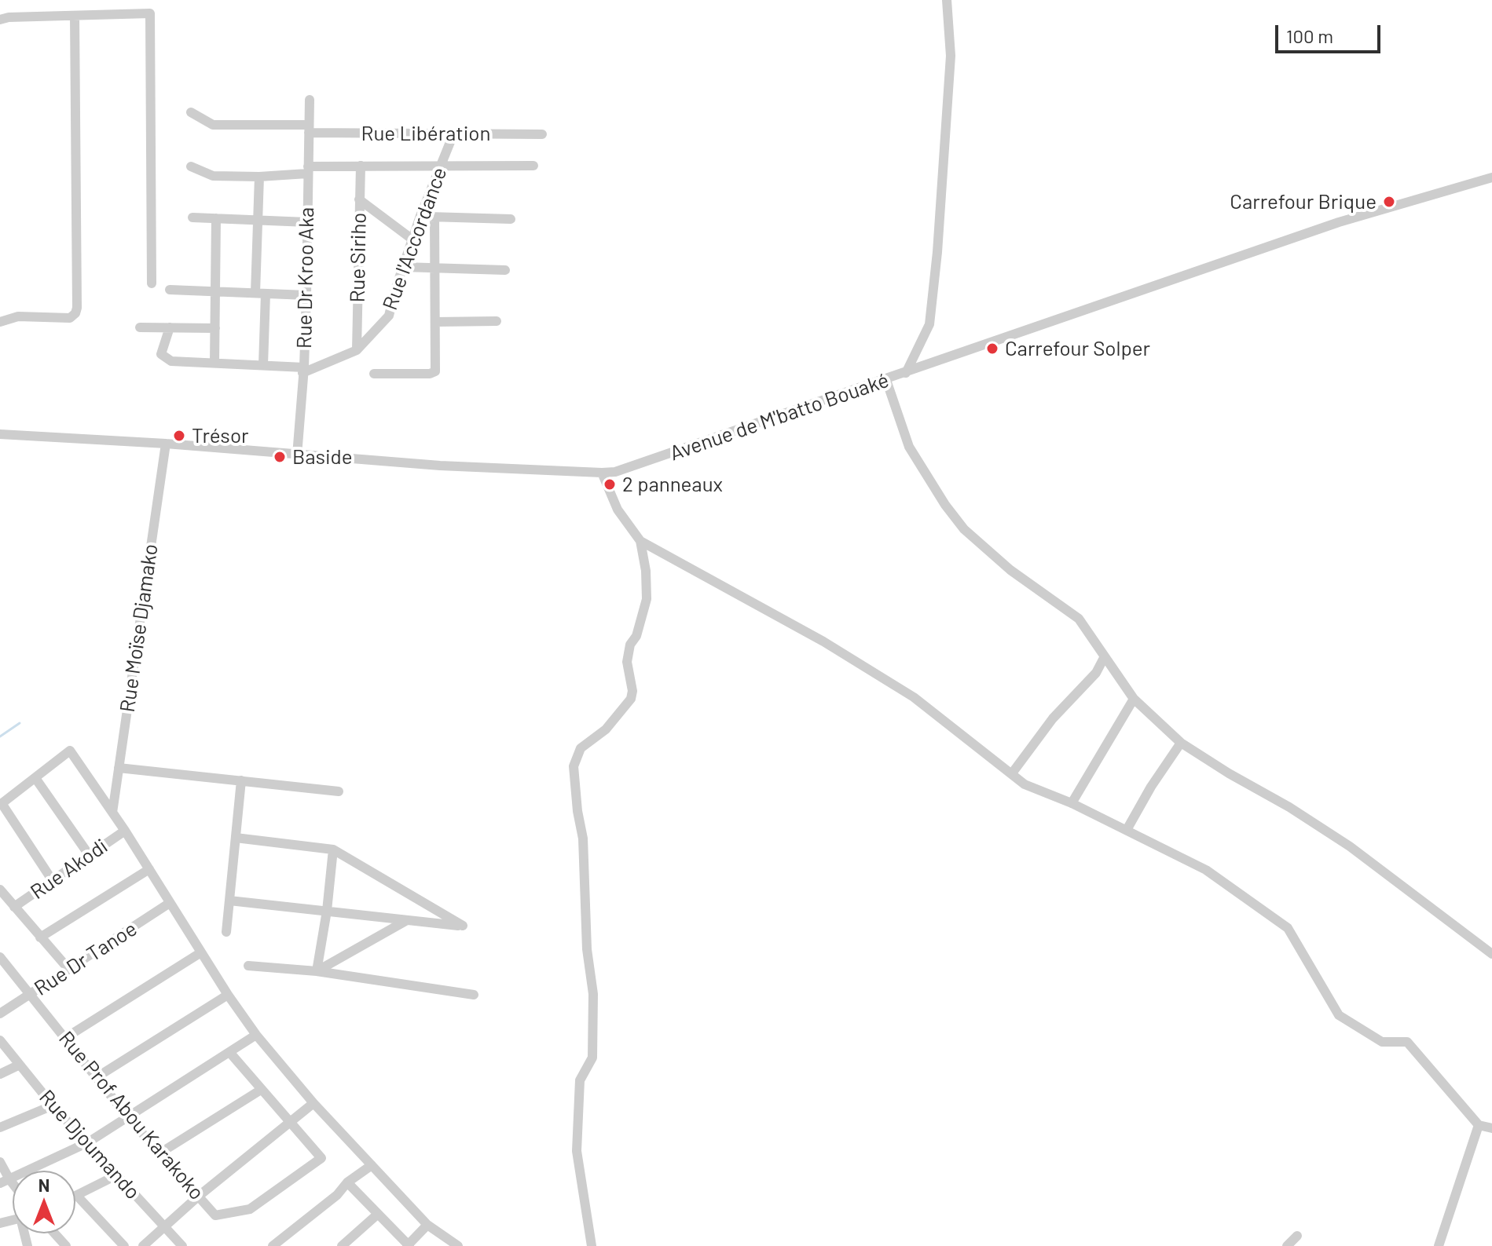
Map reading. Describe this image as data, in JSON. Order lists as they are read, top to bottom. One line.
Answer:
{"streets":{"street":["Rue Libération","Rue l'Accordance","Rue Siriho","Rue Dr Kroo Aka","Avenue de M'batto Bouaké","Rue Moïse Djamako","Rue Akodi","Rue Dr Tanoe","Rue Prof Abou Karakoko","Rue Djoumando"]},"crossings":[["Rue Libération","Rue l'Accordance"],["Rue Libération","Rue Dr Kroo Aka"],["Rue l'Accordance","Rue Siriho"],["Rue l'Accordance","Rue Dr Kroo Aka"],["Rue Dr Kroo Aka","Avenue de M'batto Bouaké"],["Avenue de M'batto Bouaké","Rue Moïse Djamako"],["Rue Dr Tanoe","Rue Prof Abou Karakoko"]],"places":["Carrefour Brique","Carrefour Solper","Trésor","Baside","2 panneaux"],"scale_bar":"100 m","north":"top"}
